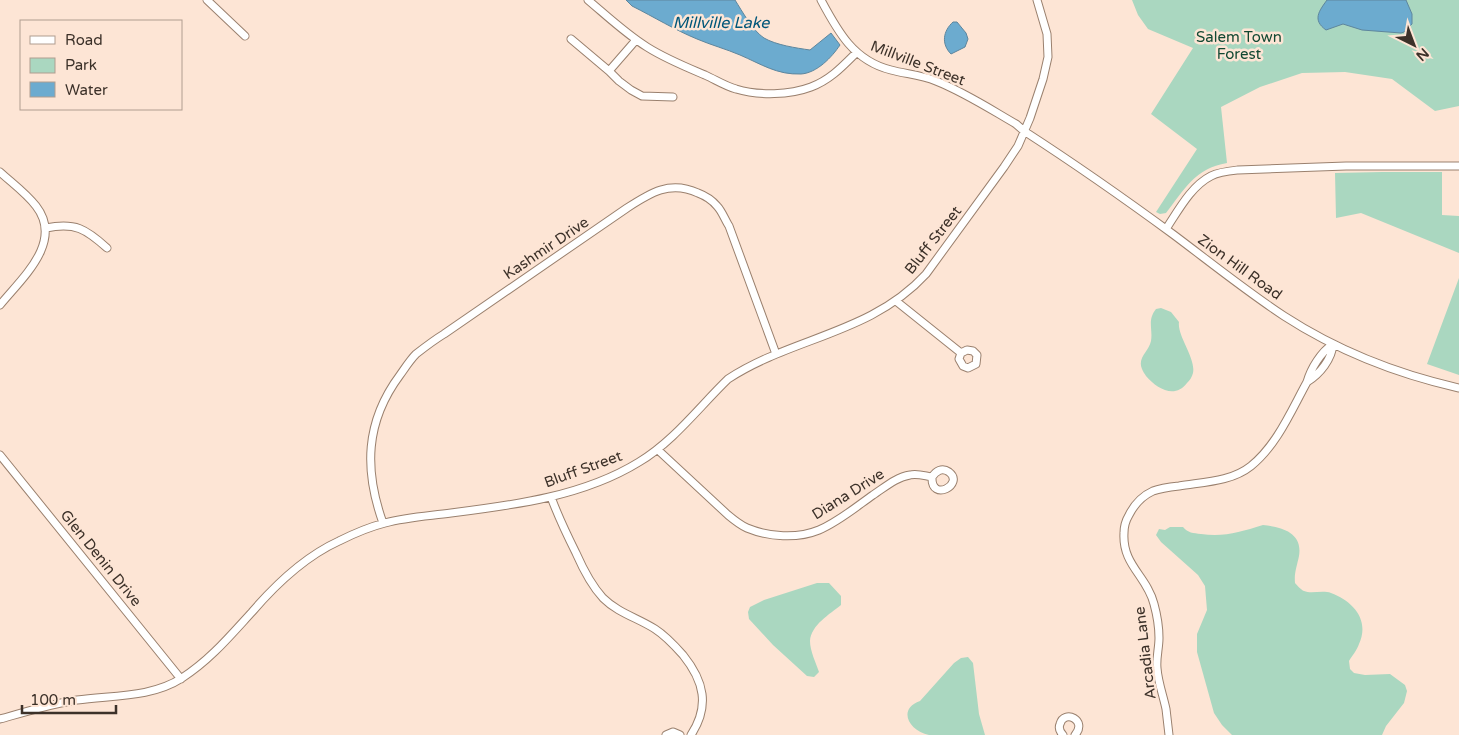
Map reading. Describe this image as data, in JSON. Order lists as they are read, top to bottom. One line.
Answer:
{"streets":{"street":["Millville Street","Bluff Street","Kashmir Drive","Zion Hill Road","Diana Drive","Glen Denin Drive","Arcadia Lane"]},"crossings":[["Millville Street","Bluff Street"],["Millville Street","Zion Hill Road"],["Bluff Street","Kashmir Drive"],["Bluff Street","Zion Hill Road"],["Bluff Street","Diana Drive"],["Bluff Street","Glen Denin Drive"],["Zion Hill Road","Arcadia Lane"]],"water":["Millville Lake"],"parks":["Salem Town Forest"],"legend":["Road","Park","Water"],"scale_bar":"100 m","north":"bottom right"}
